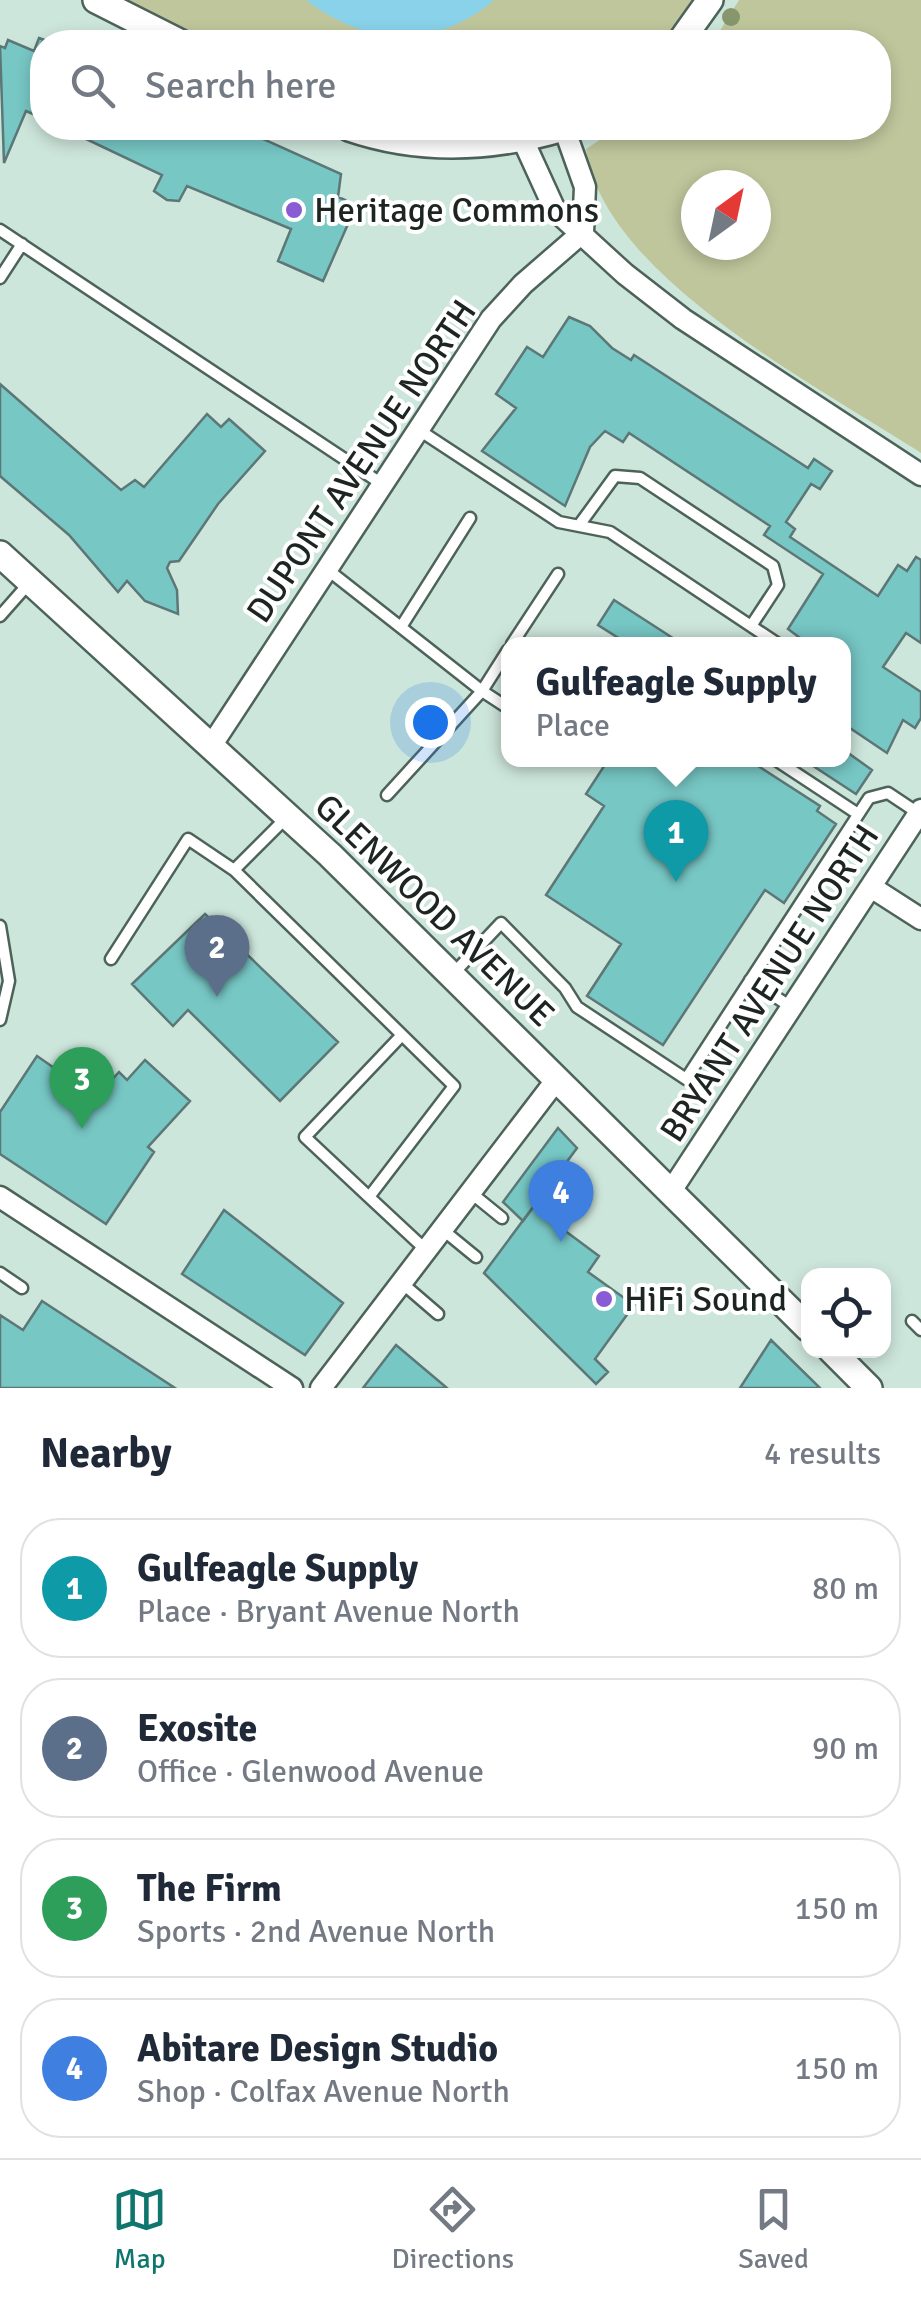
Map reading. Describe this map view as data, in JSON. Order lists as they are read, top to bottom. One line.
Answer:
{"streets":{"street":["DUPONT AVENUE NORTH","GLENWOOD AVENUE","BRYANT AVENUE NORTH"]},"crossings":[["DUPONT AVENUE NORTH","GLENWOOD AVENUE"],["GLENWOOD AVENUE","BRYANT AVENUE NORTH"]],"places":["Heritage Commons","HiFi Sound"],"north":"top right","page":{"search":"Search here","popup":["Gulfeagle Supply","Place"],"pins":["1","2","3","4"],"heading":["Nearby","4 results"],"list":[{"mark":"1","name":"Gulfeagle Supply","note":"Place · Bryant Avenue North","value":"80 m"},{"mark":"2","name":"Exosite","note":"Office · Glenwood Avenue","value":"90 m"},{"mark":"3","name":"The Firm","note":"Sports · 2nd Avenue North","value":"150 m"},{"mark":"4","name":"Abitare Design Studio","note":"Shop · Colfax Avenue North","value":"150 m"}],"nav":["Map","Directions","Saved"]}}
